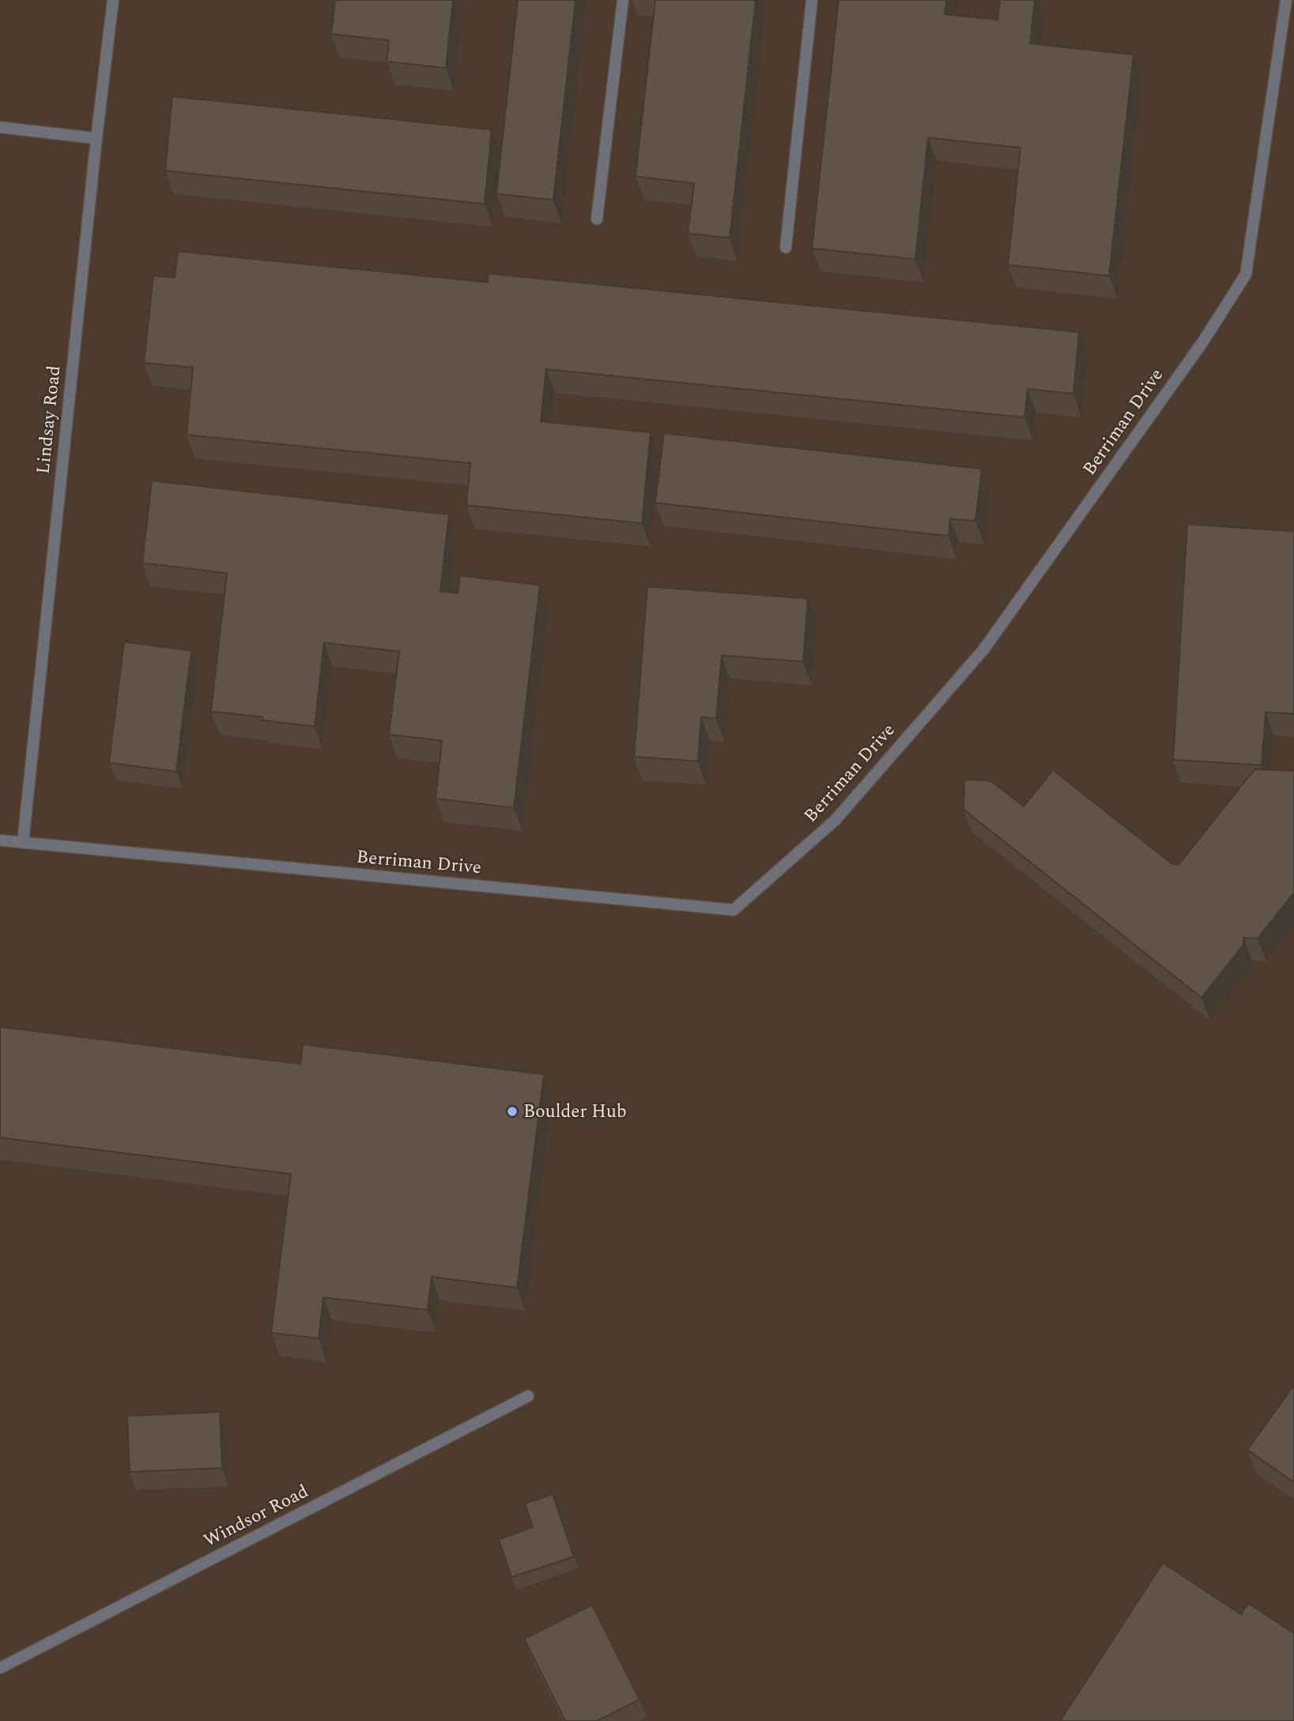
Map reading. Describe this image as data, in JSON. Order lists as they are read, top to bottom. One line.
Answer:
{"streets":{"street":["Lindsay Road","Berriman Drive","Windsor Road"]},"crossings":[["Lindsay Road","Berriman Drive"]],"places":["Boulder Hub"]}
